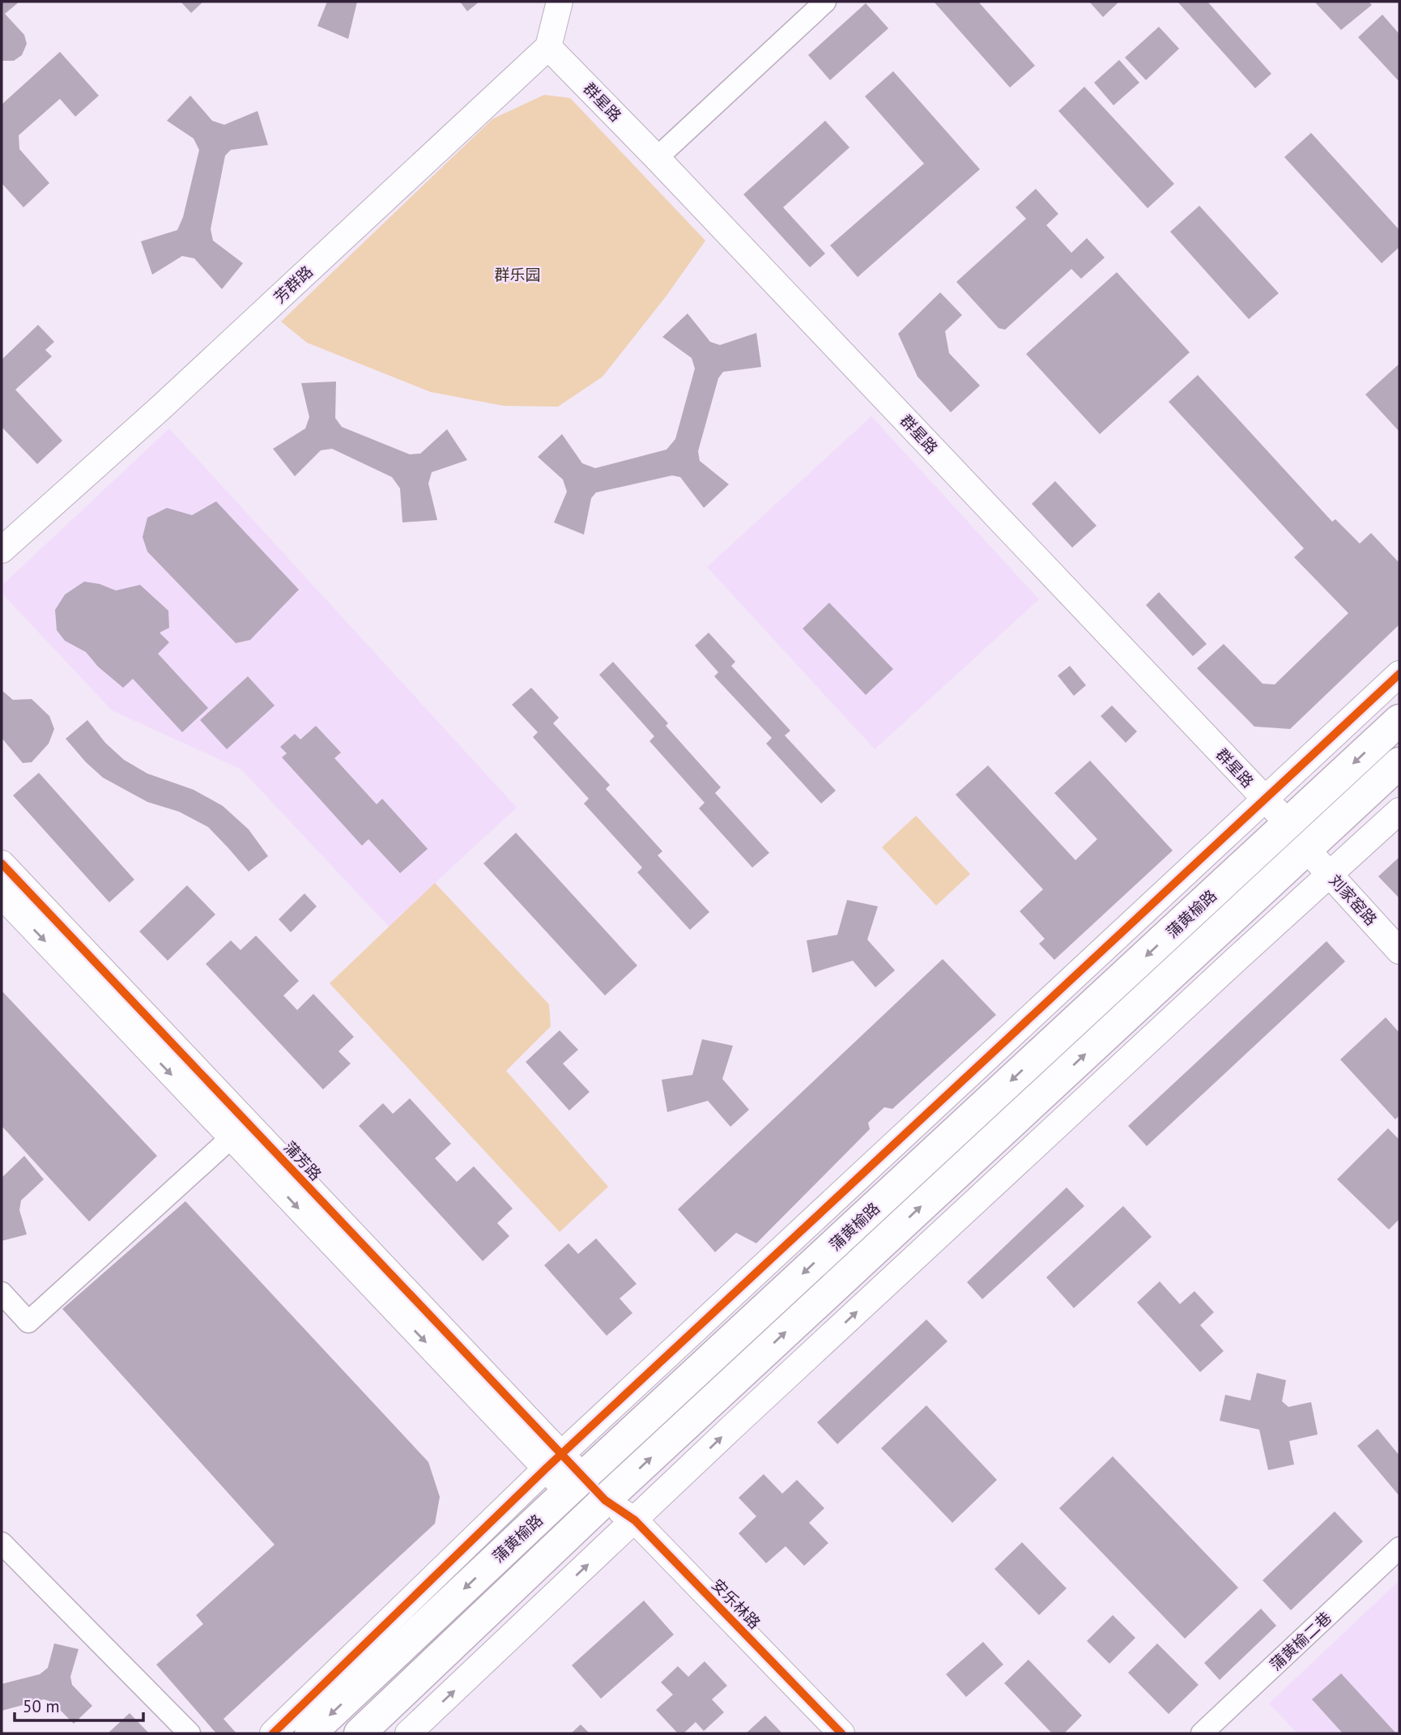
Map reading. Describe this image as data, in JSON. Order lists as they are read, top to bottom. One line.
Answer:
{"streets":{"main road":["蒲黄榆路"],"street":["群星路","芳群路","刘家窑路","蒲芳路","安乐林路","蒲黄榆二巷"]},"crossings":[["群星路","芳群路"],["群星路","蒲黄榆路"],["刘家窑路","蒲黄榆路"],["蒲黄榆路","蒲芳路"],["蒲黄榆路","安乐林路"],["蒲芳路","安乐林路"]],"parks":["群乐园"],"scale_bar":"50 m"}
